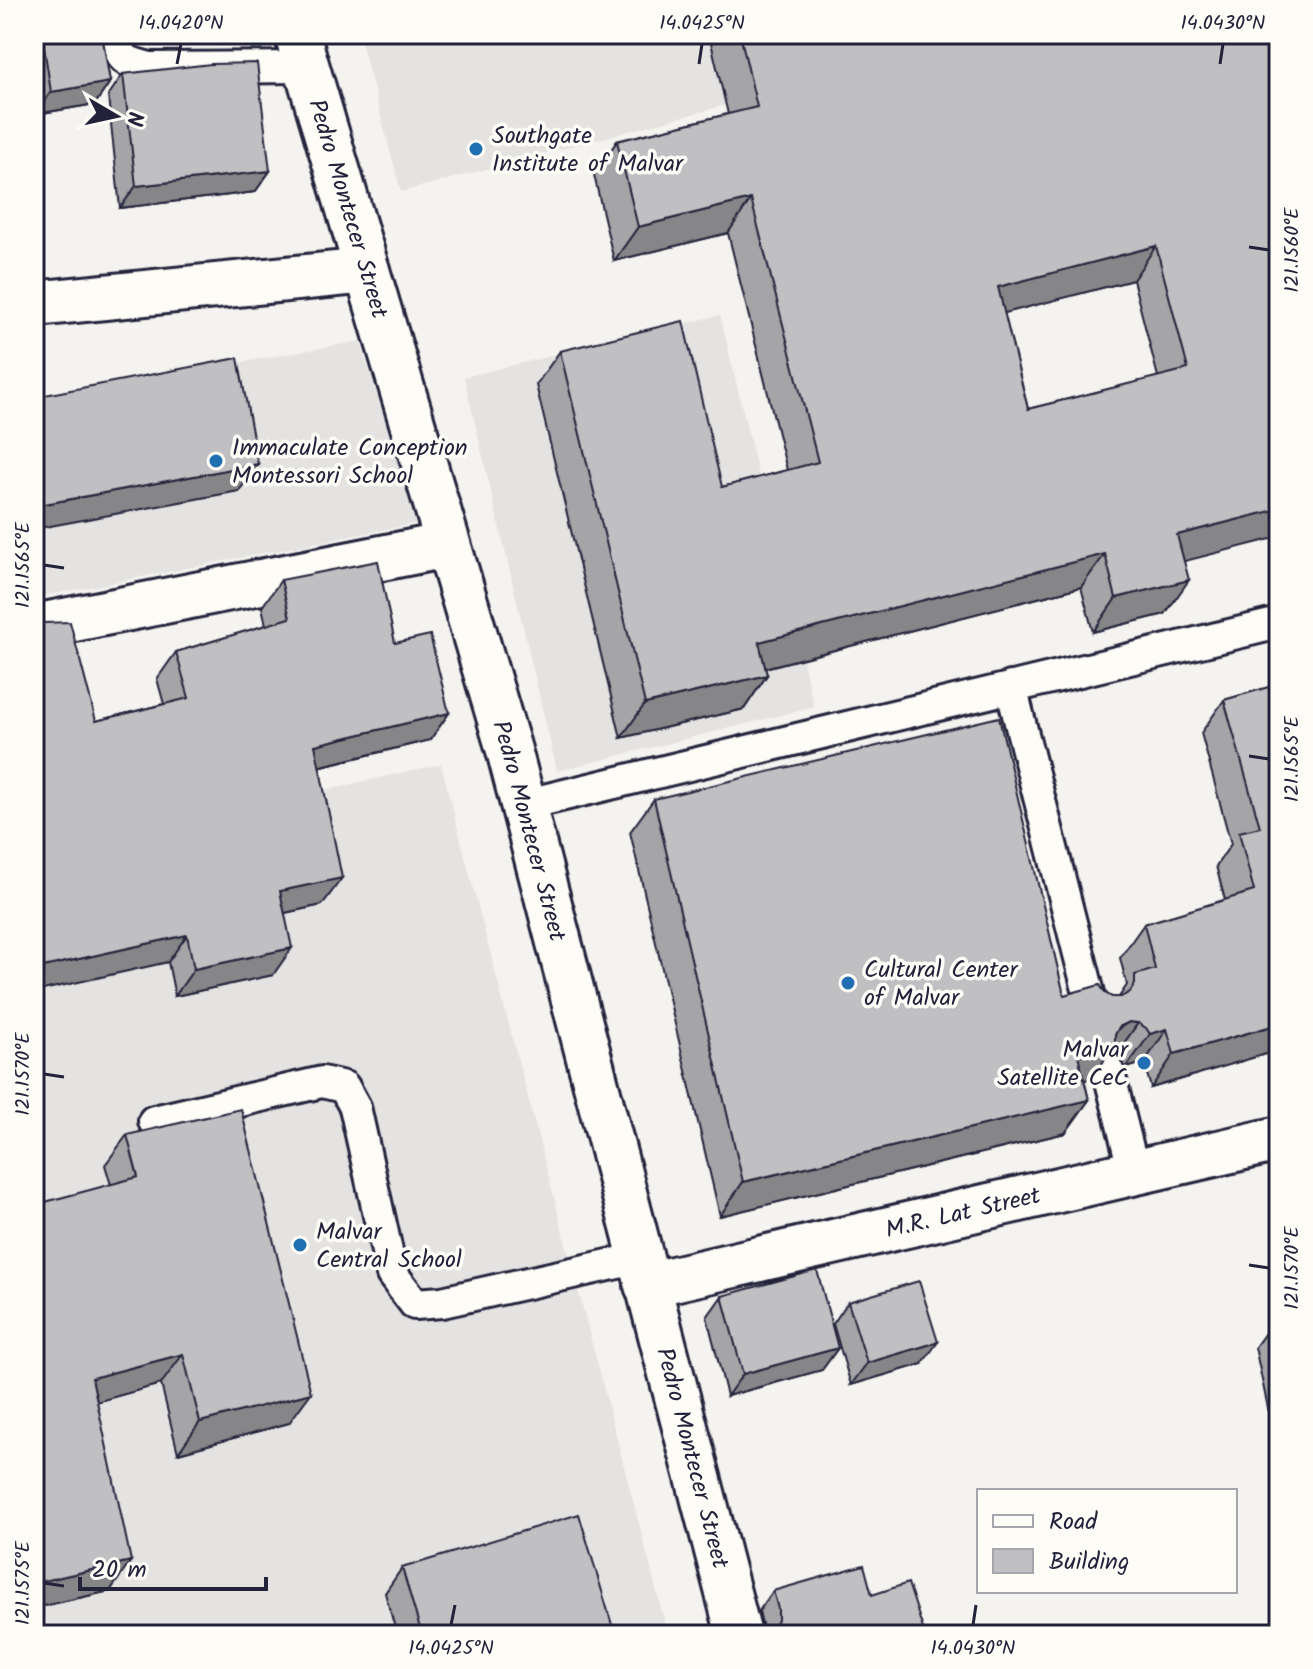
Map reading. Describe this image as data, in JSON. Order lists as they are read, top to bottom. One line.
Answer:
{"streets":{"main road":["Pedro Montecer Street","M.R. Lat Street"]},"crossings":[["Pedro Montecer Street","M.R. Lat Street"]],"places":["Southgate Institute of Malvar","Immaculate Conception Montessori School","Cultural Center of Malvar","Malvar Satellite CeC","Malvar Central School"],"legend":["Road","Building"],"scale_bar":"20 m","north":"right","coordinates":["14.0420°N","14.0425°N","14.0430°N","121.1560°E","121.1565°E","121.1570°E","121.1575°E"]}
